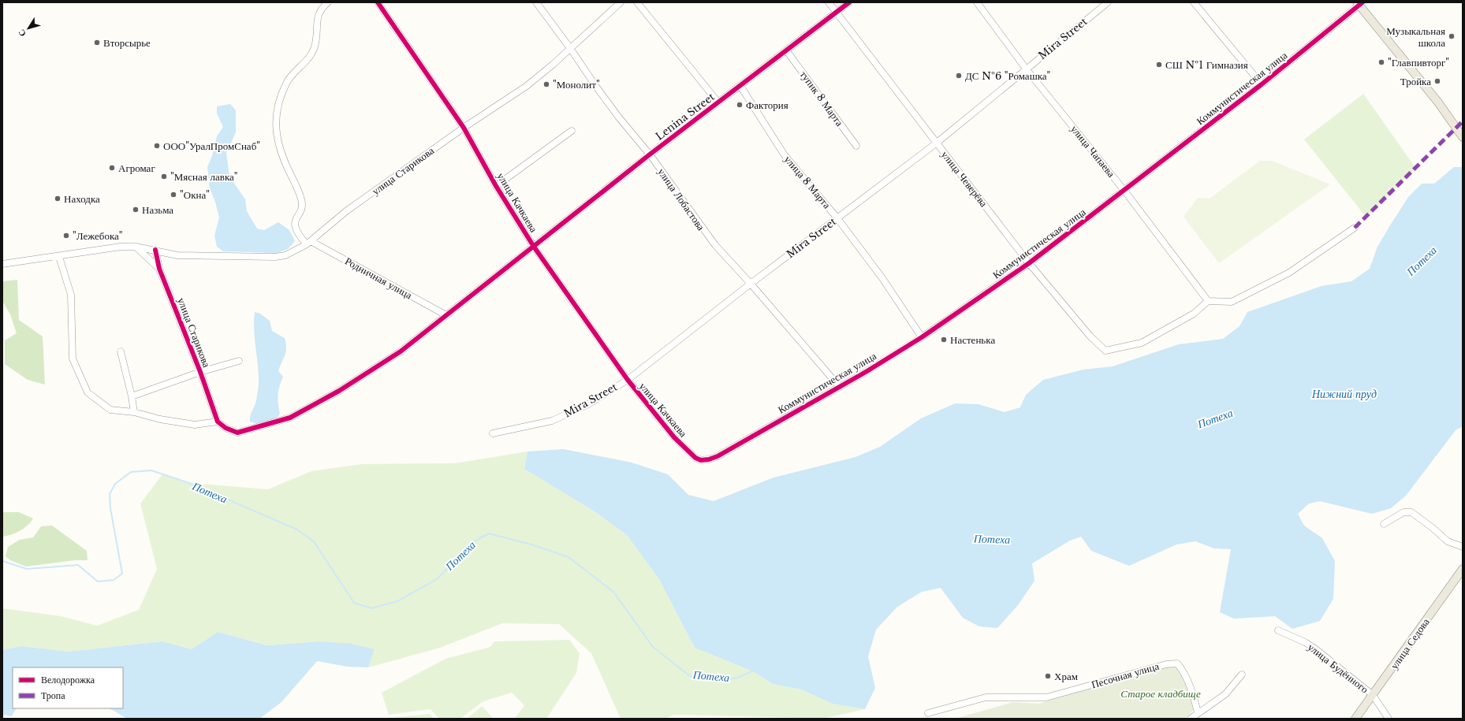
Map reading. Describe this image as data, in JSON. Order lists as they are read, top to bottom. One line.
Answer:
{"streets":{"main road":["улица Седова"],"street":["Mira Street","Коммунистическая улица","тупик 8 Марта","Lenina Street","улица Чапаева","улица Старикова","улица Чеверёва","улица 8 Марта","улица Лобастова","улица Качкаева","Родничная улица","улица Будённого","Песочная улица"]},"crossings":[["Mira Street","улица Чапаева"],["Mira Street","улица Чеверёва"],["Mira Street","улица 8 Марта"],["Mira Street","улица Лобастова"],["Mira Street","улица Качкаева"],["Коммунистическая улица","улица Чапаева"],["Коммунистическая улица","улица Чеверёва"],["Коммунистическая улица","улица 8 Марта"],["Коммунистическая улица","улица Лобастова"],["Коммунистическая улица","улица Качкаева"],["тупик 8 Марта","Lenina Street"],["Lenina Street","улица Старикова"],["Lenina Street","улица Чеверёва"],["Lenina Street","улица 8 Марта"],["Lenina Street","улица Лобастова"],["Lenina Street","улица Качкаева"],["Lenina Street","Родничная улица"],["улица Чапаева","улица Чеверёва"],["улица Старикова","улица Лобастова"],["улица Старикова","улица Качкаева"],["улица Старикова","Родничная улица"],["улица Седова","улица Будённого"]],"water":["Потеха","Нижний пруд"],"parks":["Старое кладбище"],"places":["Музыкальная школа","Вторсырье","\"Главпивторг\"","СШ №1 Гимназия","ДС №6 \"Ромашка\"","Тройка","\"Монолит\"","Фактория","ООО\"УралПромСнаб\"","Агромаг","\"Мясная лавка\"","\"Окна\"","Находка","Назьма","\"Лежебока\"","Настенька","Храм"],"legend":["Велодорожка","Тропа"],"north":"bottom left"}
